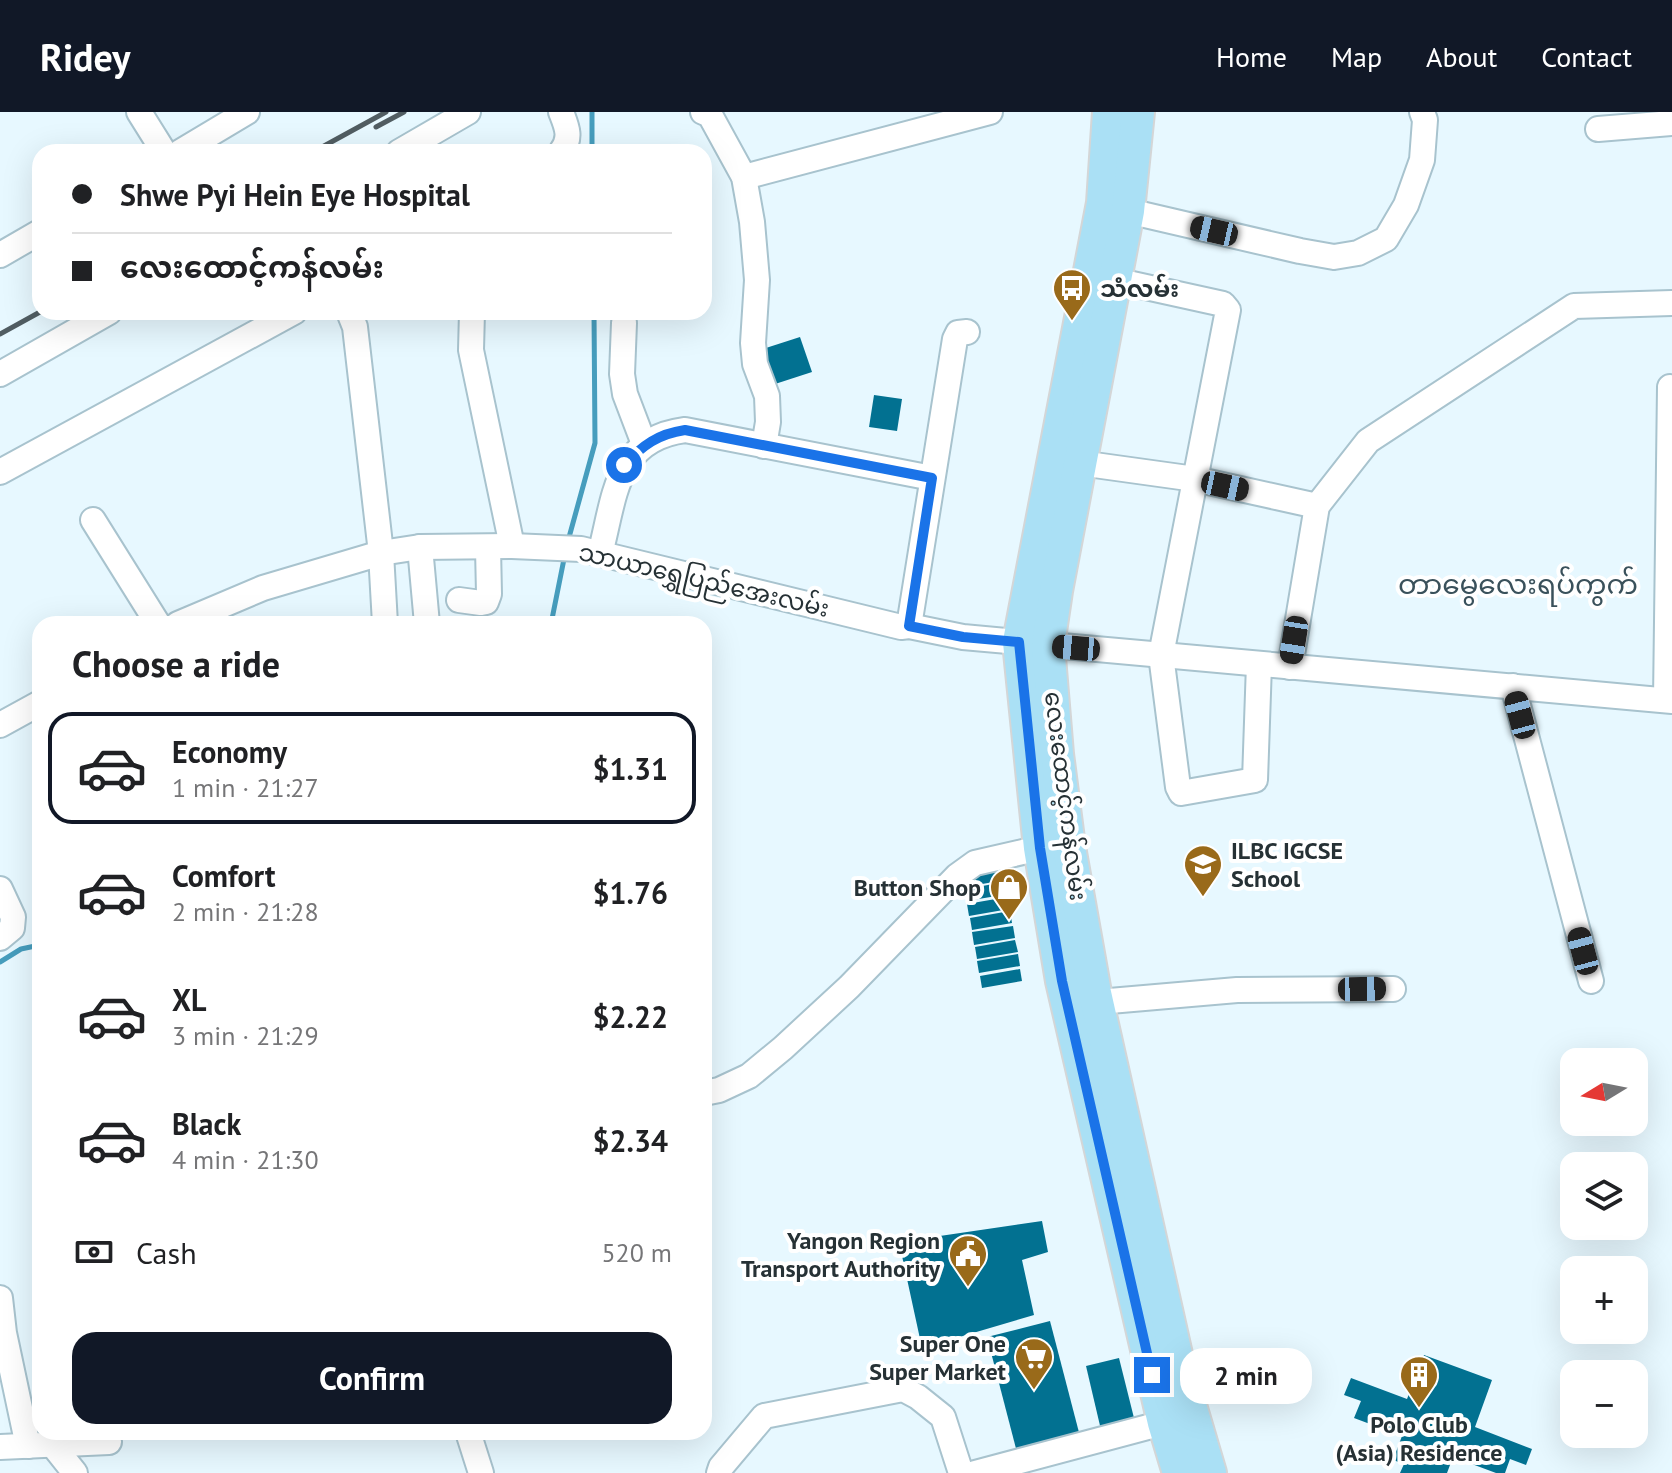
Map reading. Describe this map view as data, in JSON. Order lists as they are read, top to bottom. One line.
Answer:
{"streets":{"main road":["လေးထောင့်ကန်လမ်း"],"street":["သာယာရွှေပြည်အေးလမ်း"]},"crossings":[["သာယာရွှေပြည်အေးလမ်း","လေးထောင့်ကန်လမ်း"]],"districts":["တာမွေလေးရပ်ကွက်"],"places":{"bus stop":["သံလမ်း"],"school or university":["ILBC IGCSE School"],"shop":["Button Shop"],"public building":["Yangon Region Transport Authority"],"supermarket":["Super One Super Market"],"building":["Polo Club (Asia) Residence"]},"north":"left","page":{"header":"Ridey","nav":["Home","Map","About","Contact"],"banner":["Shwe Pyi Hein Eye Hospital","လေးထောင့်ကန်လမ်း"],"heading":"Choose a ride","list":[{"name":"Economy","note":"1 min · 21:27","value":"$1.31"},{"name":"Comfort","note":"2 min · 21:28","value":"$1.76"},{"name":"XL","note":"3 min · 21:29","value":"$2.22"},{"name":"Black","note":"4 min · 21:30","value":"$2.34"}],"map_buttons":["+","−"],"pay":["Cash","520 m"],"buttons":"Confirm","bubble":"2 min"}}
